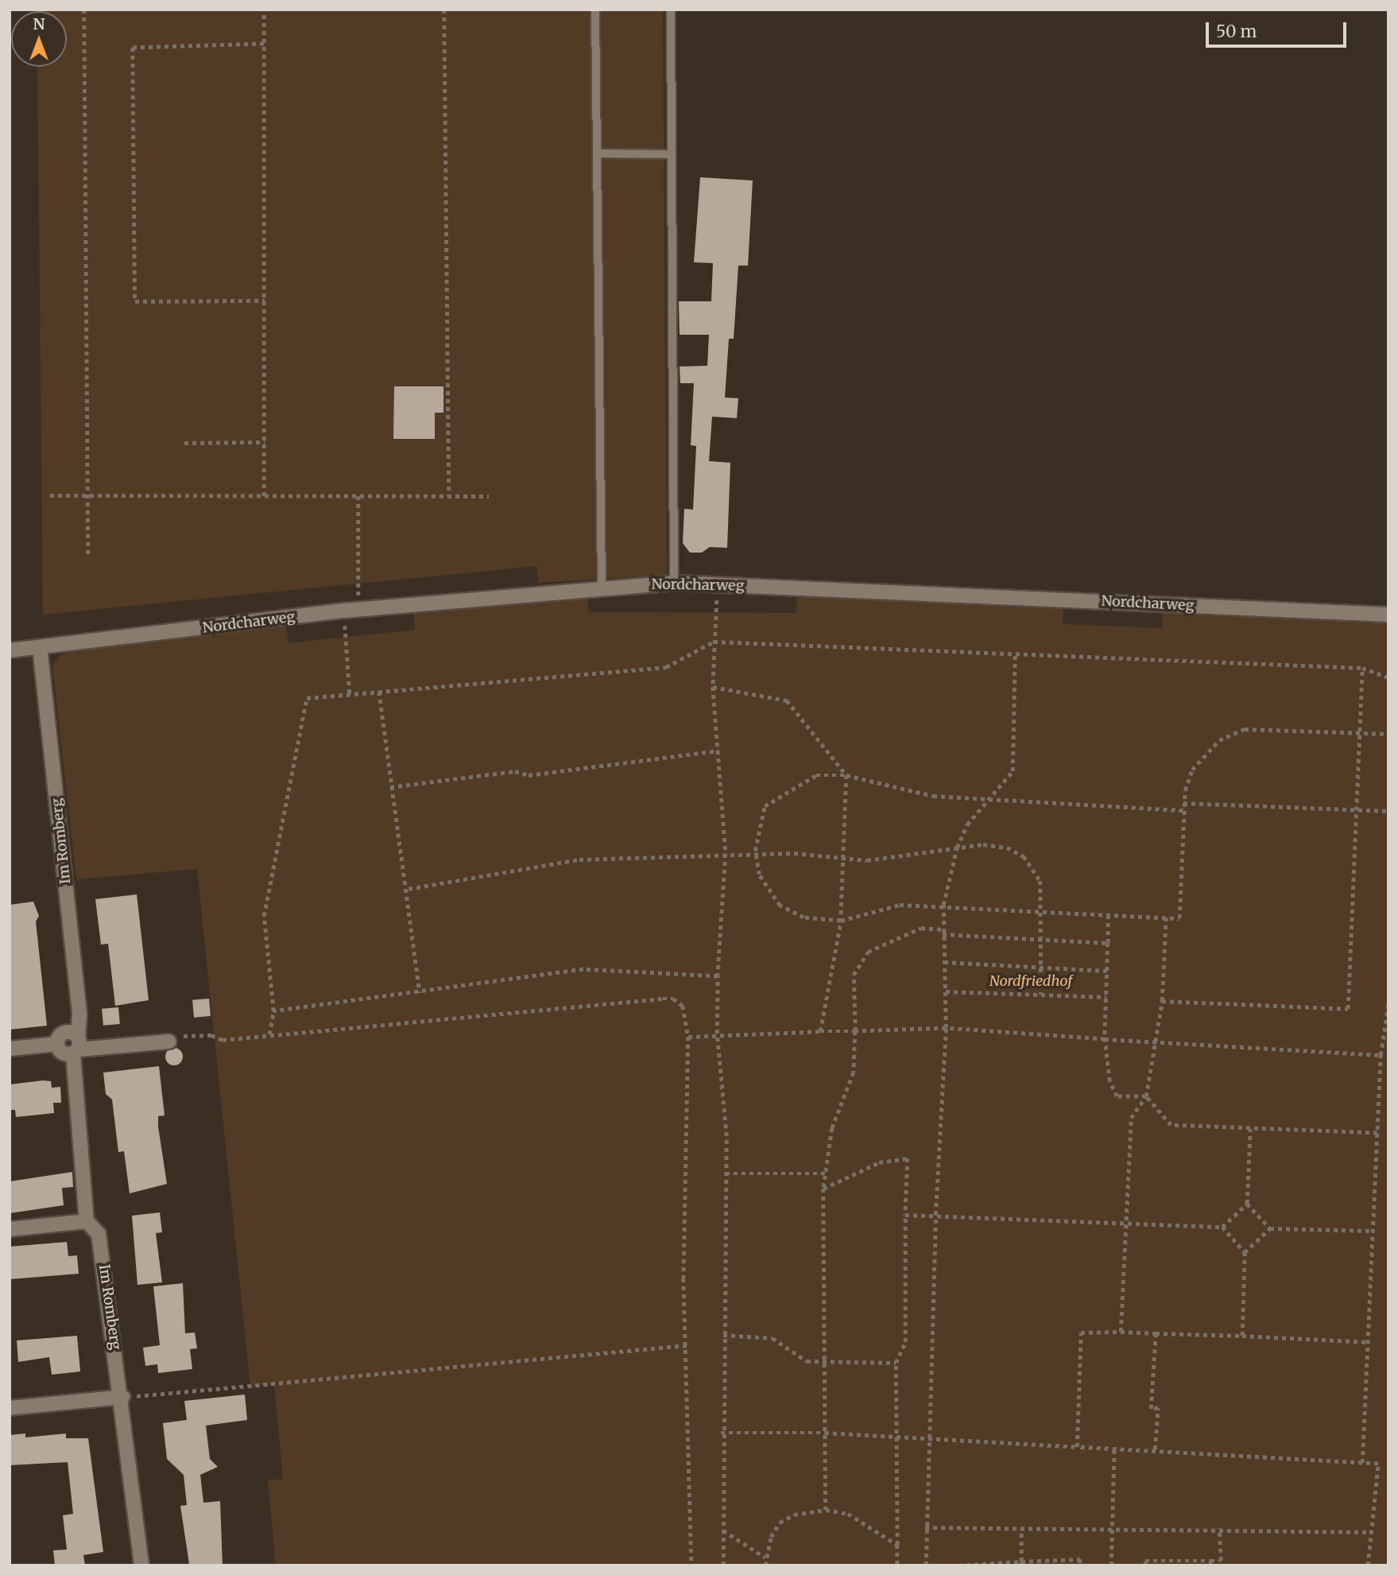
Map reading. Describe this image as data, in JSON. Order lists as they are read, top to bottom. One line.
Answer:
{"streets":{"street":["Nordcharweg","Im Romberg"]},"crossings":[["Nordcharweg","Im Romberg"]],"parks":["Nordfriedhof"],"scale_bar":"50 m","north":"top"}
